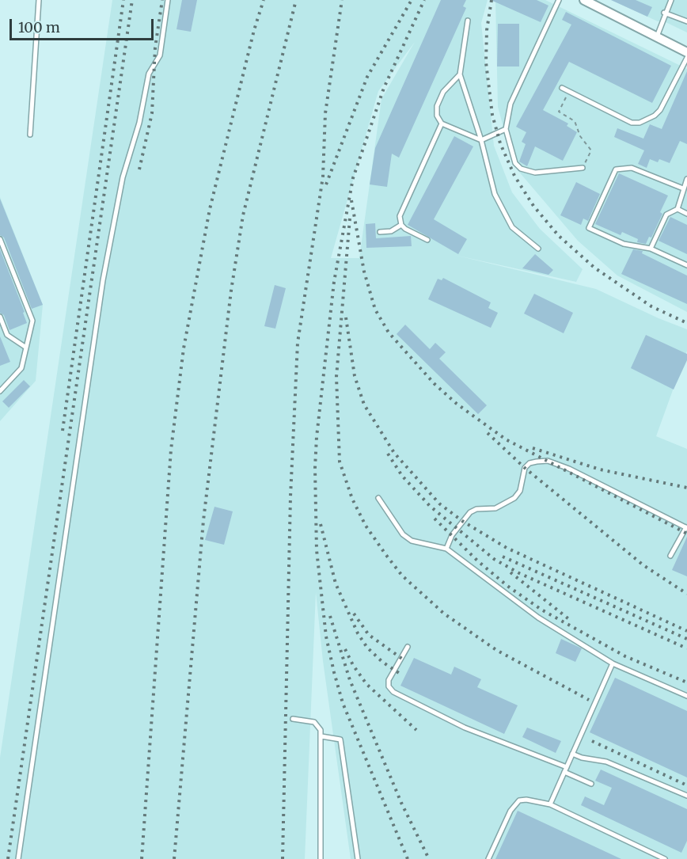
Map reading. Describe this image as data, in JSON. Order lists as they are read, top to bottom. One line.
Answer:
{"scale_bar":"100 m"}
